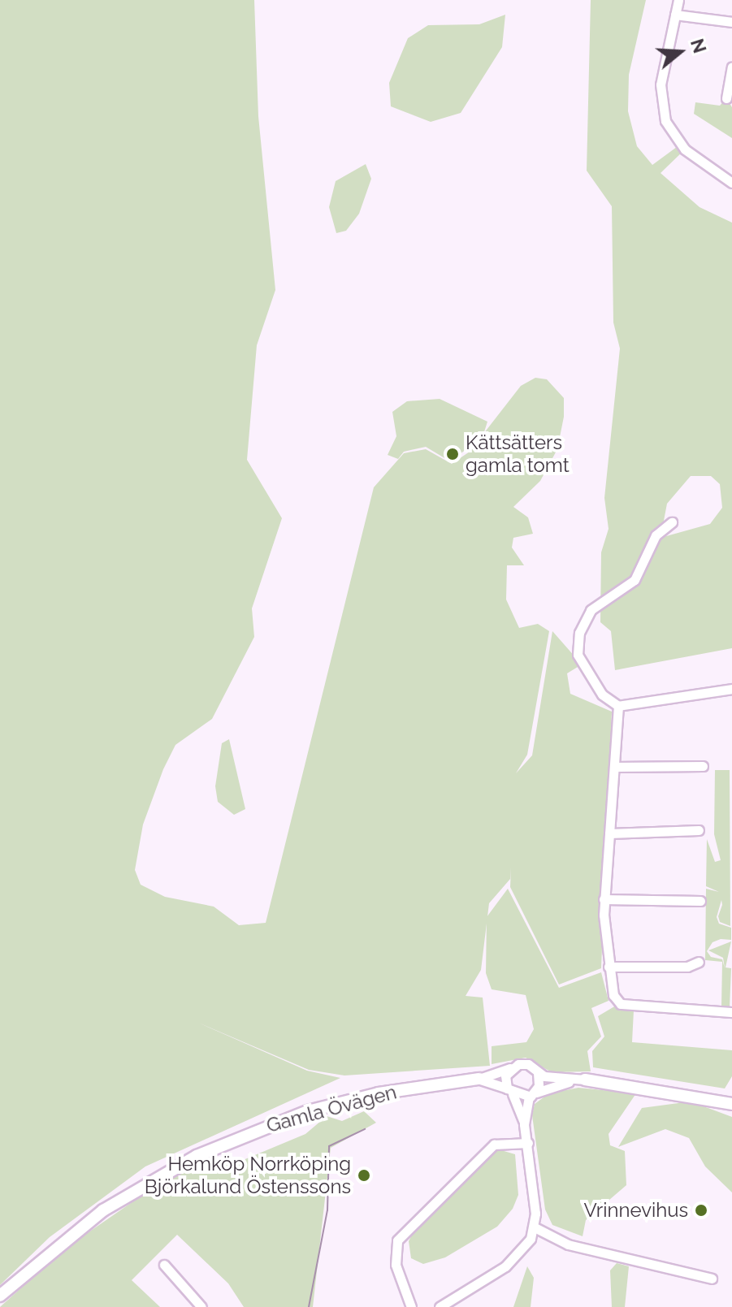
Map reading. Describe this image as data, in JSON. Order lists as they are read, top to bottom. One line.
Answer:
{"streets":{"main road":["Gamla Övägen"]},"places":["Kättsätters gamla tomt","Hemköp Norrköping Björkalund Östenssons","Vrinnevihus"],"north":"right"}
